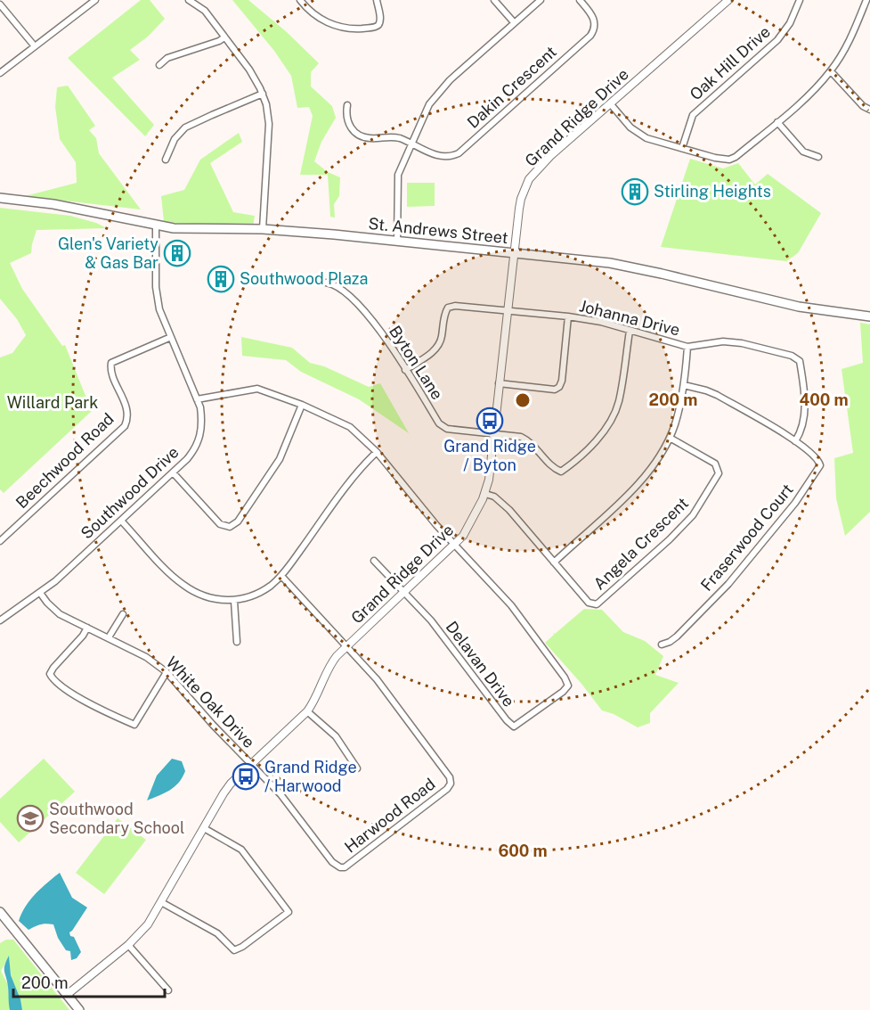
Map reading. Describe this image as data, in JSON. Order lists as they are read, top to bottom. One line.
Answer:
{"streets":{"main road":["St. Andrews Street"],"street":["Oak Hill Drive","Dakin Crescent","Grand Ridge Drive","Johanna Drive","Byton Lane","Beechwood Road","Southwood Drive","Fraserwood Court","Angela Crescent","Delavan Drive","White Oak Drive","Harwood Road"]},"crossings":[["Grand Ridge Drive","St. Andrews Street"],["Grand Ridge Drive","Johanna Drive"],["Grand Ridge Drive","Byton Lane"],["Grand Ridge Drive","Angela Crescent"],["Grand Ridge Drive","Delavan Drive"],["Grand Ridge Drive","White Oak Drive"],["Grand Ridge Drive","Harwood Road"],["St. Andrews Street","Southwood Drive"],["Johanna Drive","Byton Lane"],["Johanna Drive","Angela Crescent"],["Beechwood Road","Southwood Drive"],["Southwood Drive","White Oak Drive"],["White Oak Drive","Harwood Road"]],"parks":["Willard Park"],"places":{"building":["Stirling Heights","Glen's Variety & Gas Bar","Southwood Plaza"],"bus stop":["Grand Ridge / Byton","Grand Ridge / Harwood"],"school or university":["Southwood Secondary School"]},"scale_bar":"200 m","rings":["200 m","400 m","600 m"]}
